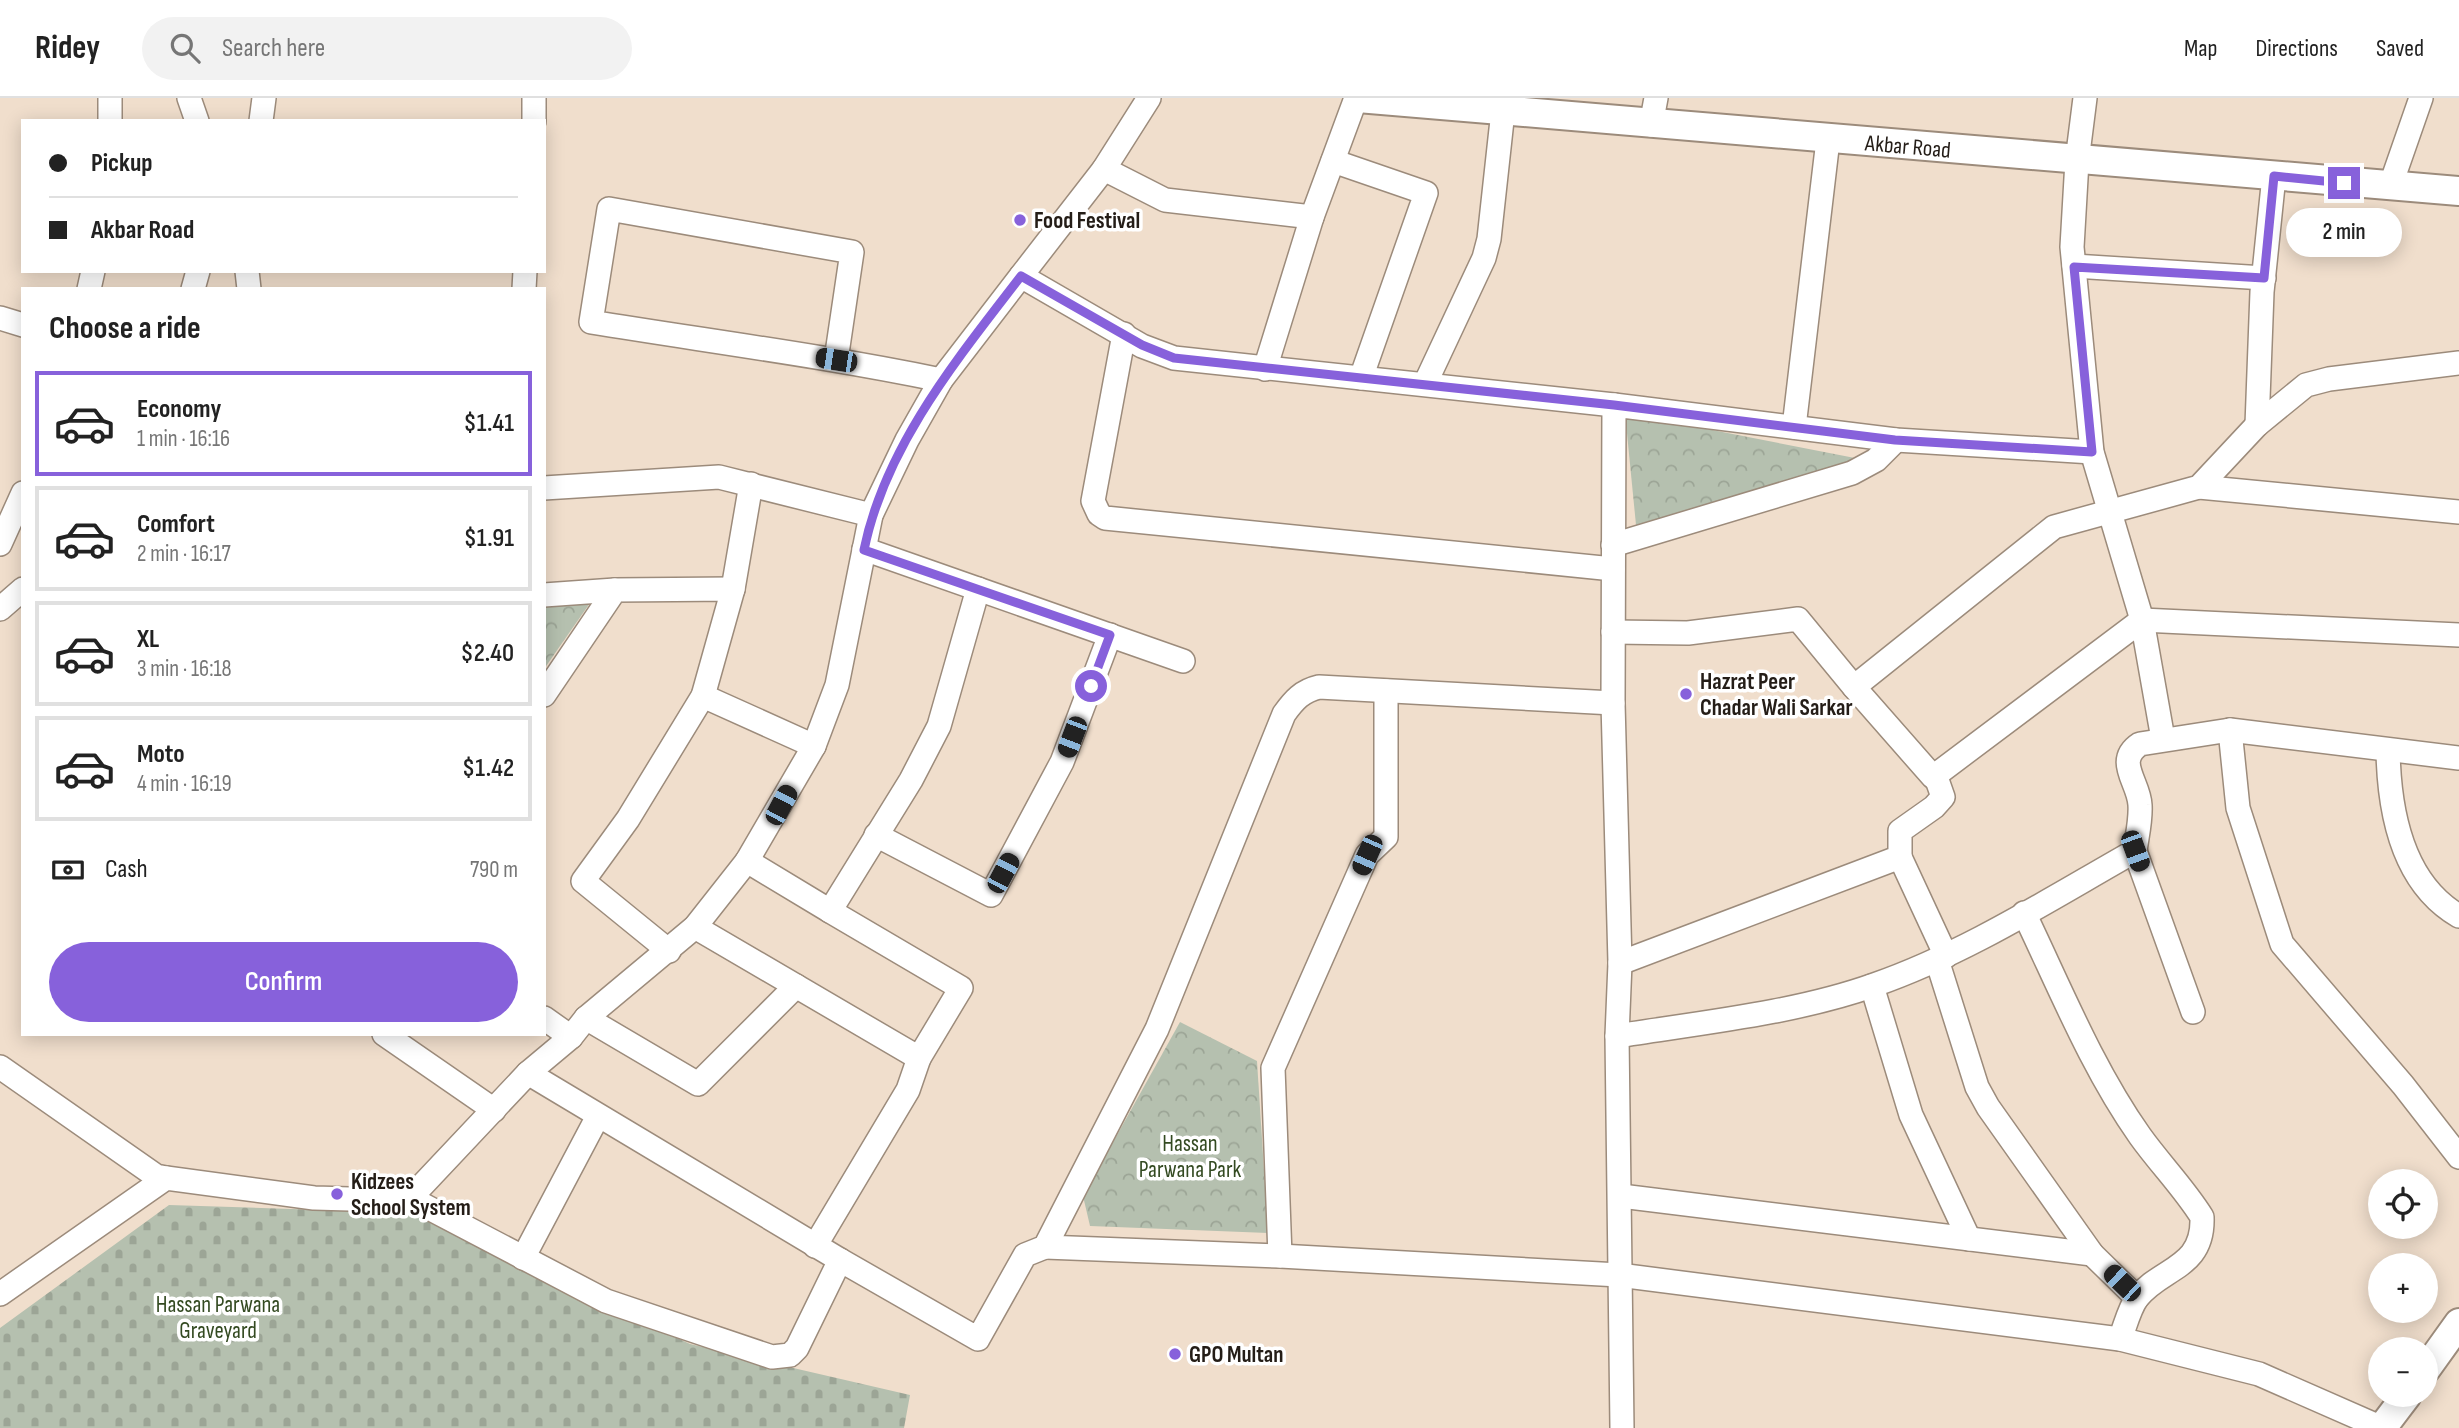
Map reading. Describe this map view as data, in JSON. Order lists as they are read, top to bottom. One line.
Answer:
{"streets":{"main road":["Akbar Road"]},"parks":["Hassan Parwana Park","Hassan Parwana Graveyard"],"places":["Food Festival","Hazrat Peer Chadar Wali Sarkar","Kidzees School System","GPO Multan"],"page":{"header":"Ridey","search":"Search here","nav":["Map","Directions","Saved"],"banner":["Pickup","Akbar Road"],"bubble":"2 min","heading":"Choose a ride","list":[{"name":"Economy","note":"1 min · 16:16","value":"$1.41"},{"name":"Comfort","note":"2 min · 16:17","value":"$1.91"},{"name":"XL","note":"3 min · 16:18","value":"$2.40"},{"name":"Moto","note":"4 min · 16:19","value":"$1.42"}],"pay":["Cash","790 m"],"buttons":"Confirm","map_buttons":["+","−"]}}
